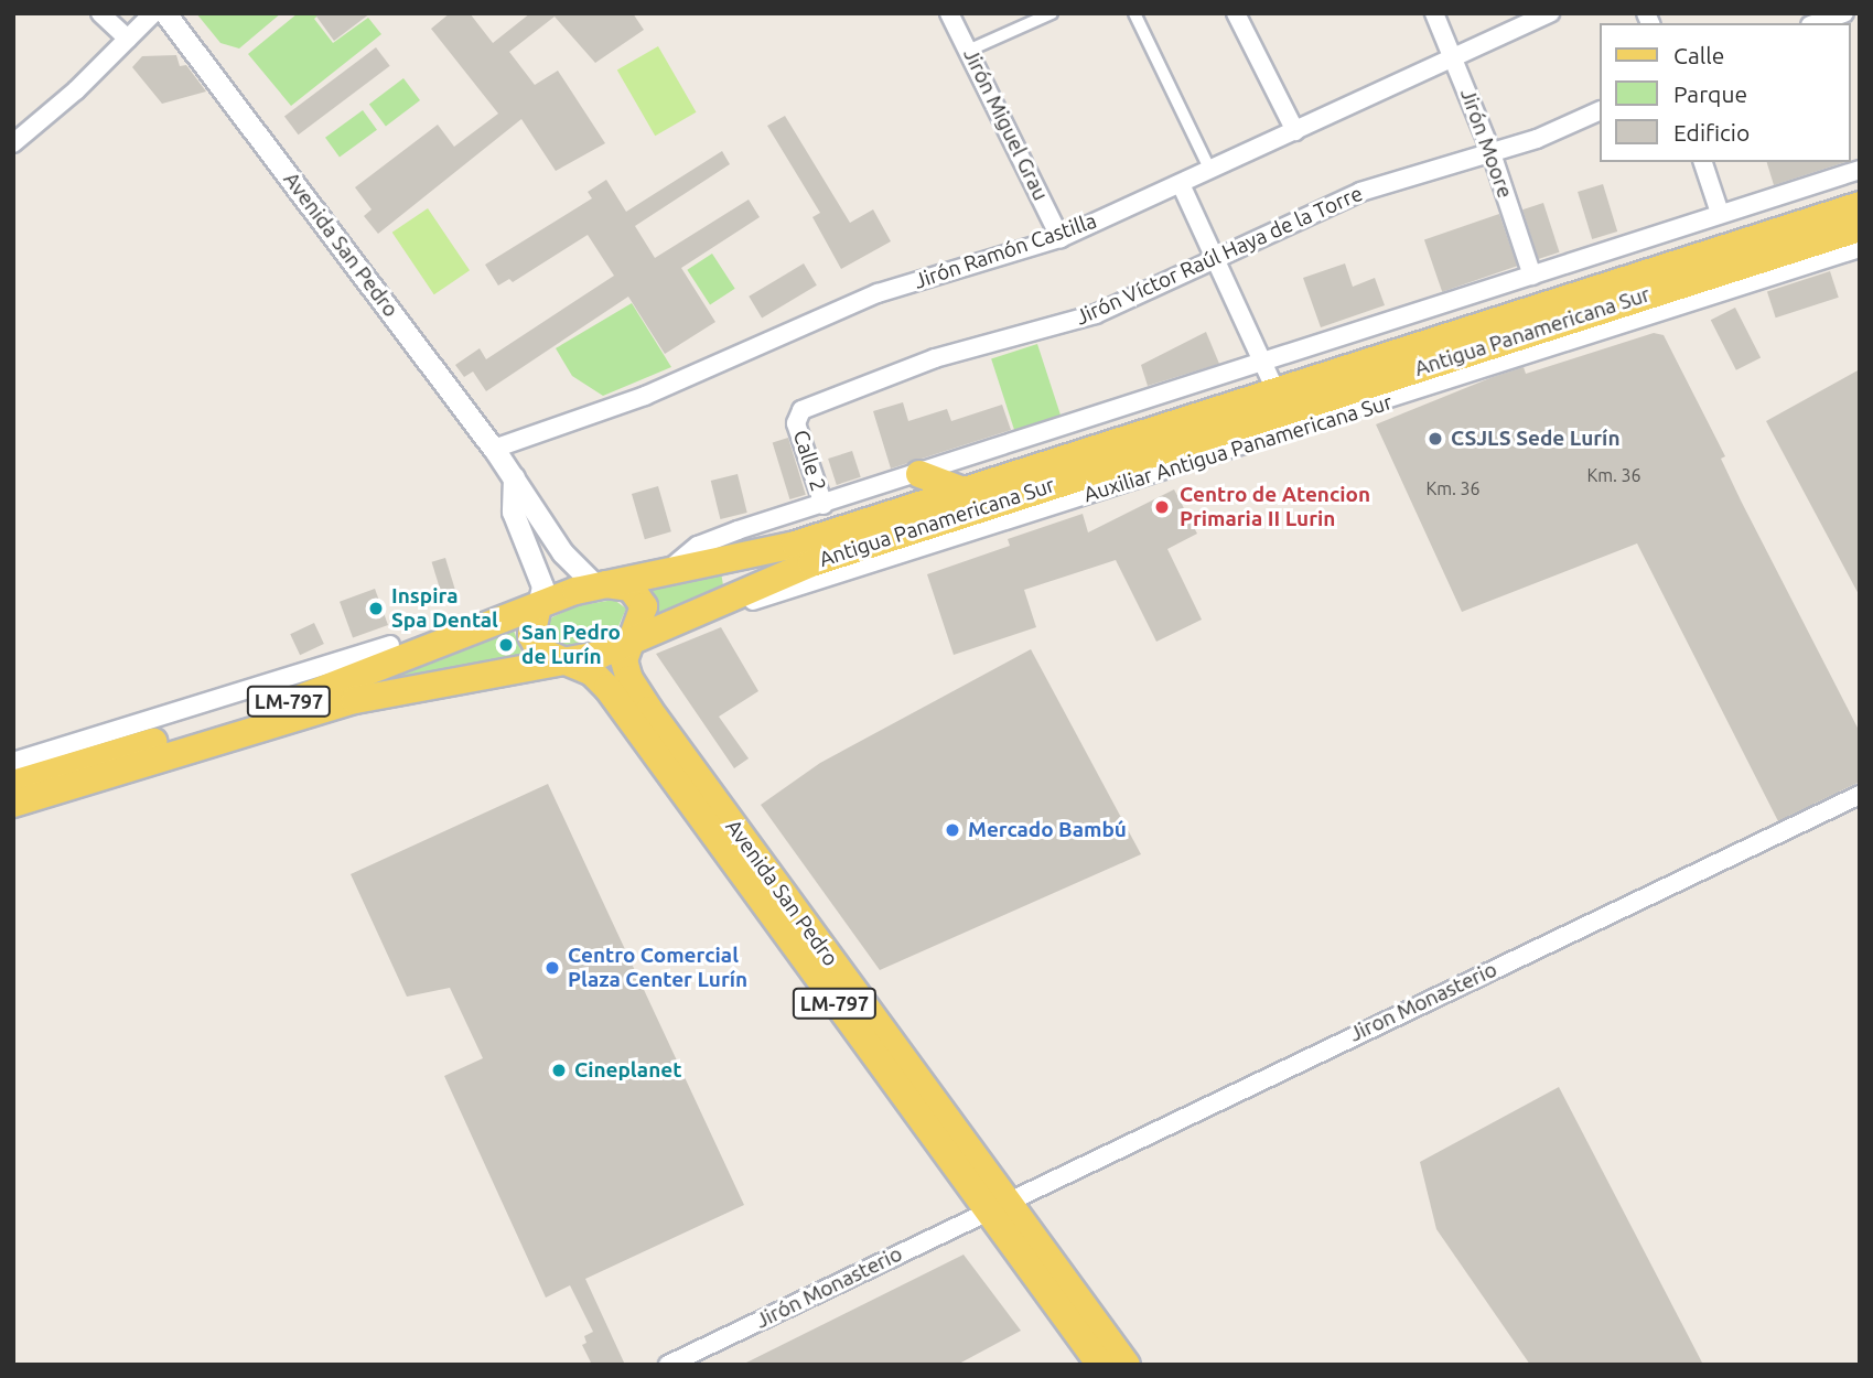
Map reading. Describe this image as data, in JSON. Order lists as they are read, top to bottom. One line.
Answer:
{"streets":{"main road":["Avenida San Pedro","Antigua Panamericana Sur","LM-797"],"street":["Jirón Miguel Grau","Jirón Moore","Jirón Ramón Castilla","Jirón Víctor Raúl Haya de la Torre","Auxiliar Antigua Panamericana Sur","Calle 2","Jiron Monasterio","Jirón Monasterio"]},"crossings":[["Jirón Miguel Grau","Jirón Ramón Castilla"],["Jirón Moore","Jirón Ramón Castilla"],["Jirón Moore","Jirón Víctor Raúl Haya de la Torre"],["Avenida San Pedro","Jirón Ramón Castilla"],["Avenida San Pedro","Antigua Panamericana Sur"],["Avenida San Pedro","Jiron Monasterio"],["Avenida San Pedro","Jirón Monasterio"],["Jirón Víctor Raúl Haya de la Torre","Calle 2"],["Antigua Panamericana Sur","Auxiliar Antigua Panamericana Sur"],["Jiron Monasterio","Jirón Monasterio"]],"places":["CSJLS Sede Lurín","Centro de Atencion Primaria II Lurin","Inspira Spa Dental","San Pedro de Lurín","Mercado Bambú","Centro Comercial Plaza Center Lurín","Cineplanet"],"house_numbers":["Km. 36","Km. 36"],"legend":["Calle","Parque","Edificio"]}
